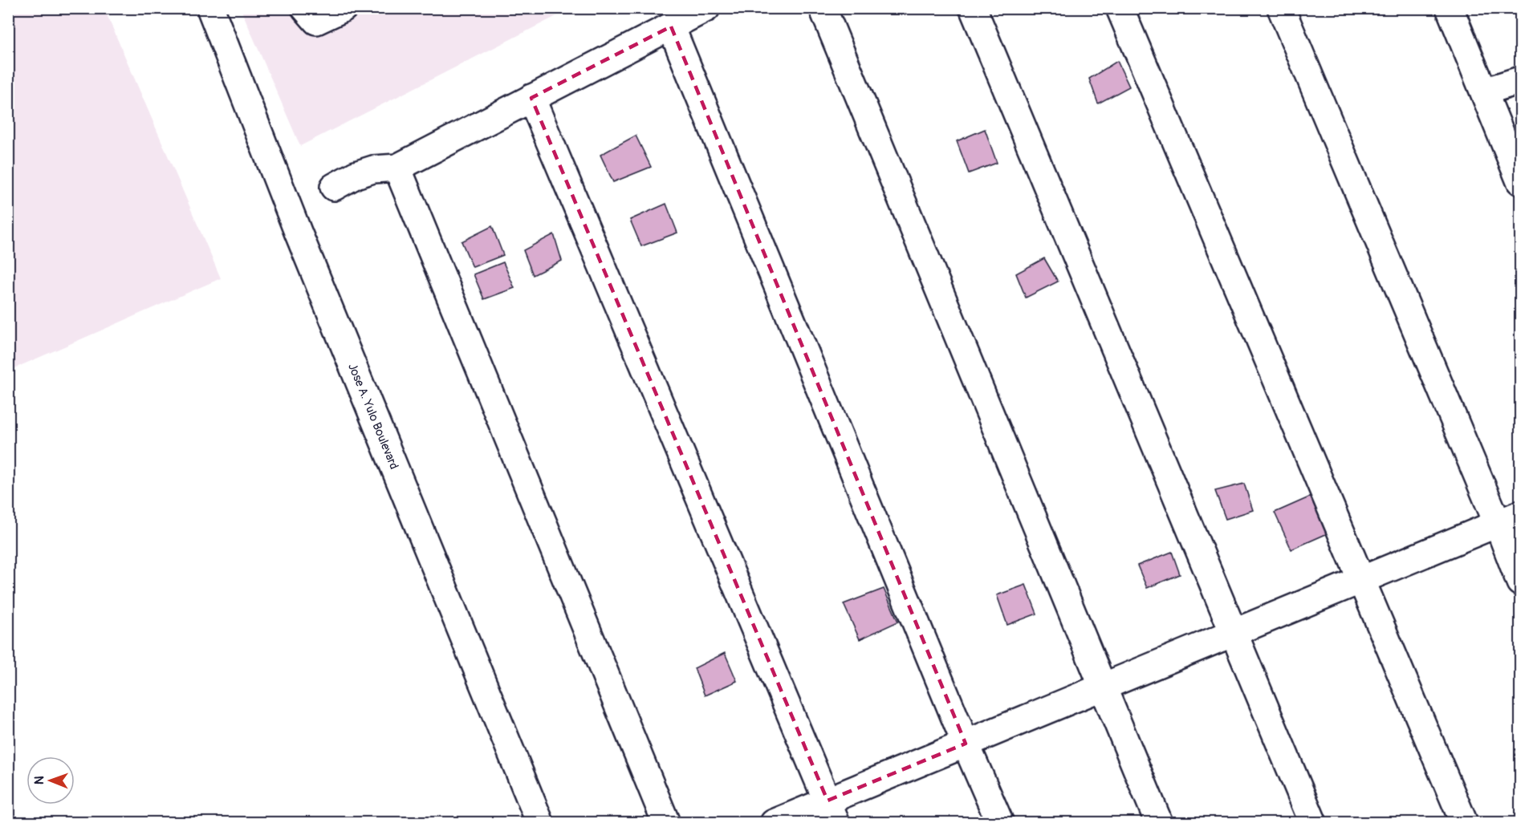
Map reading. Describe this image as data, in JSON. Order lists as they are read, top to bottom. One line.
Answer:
{"streets":{"street":["Jose A. Yulo Boulevard"]},"north":"left"}
